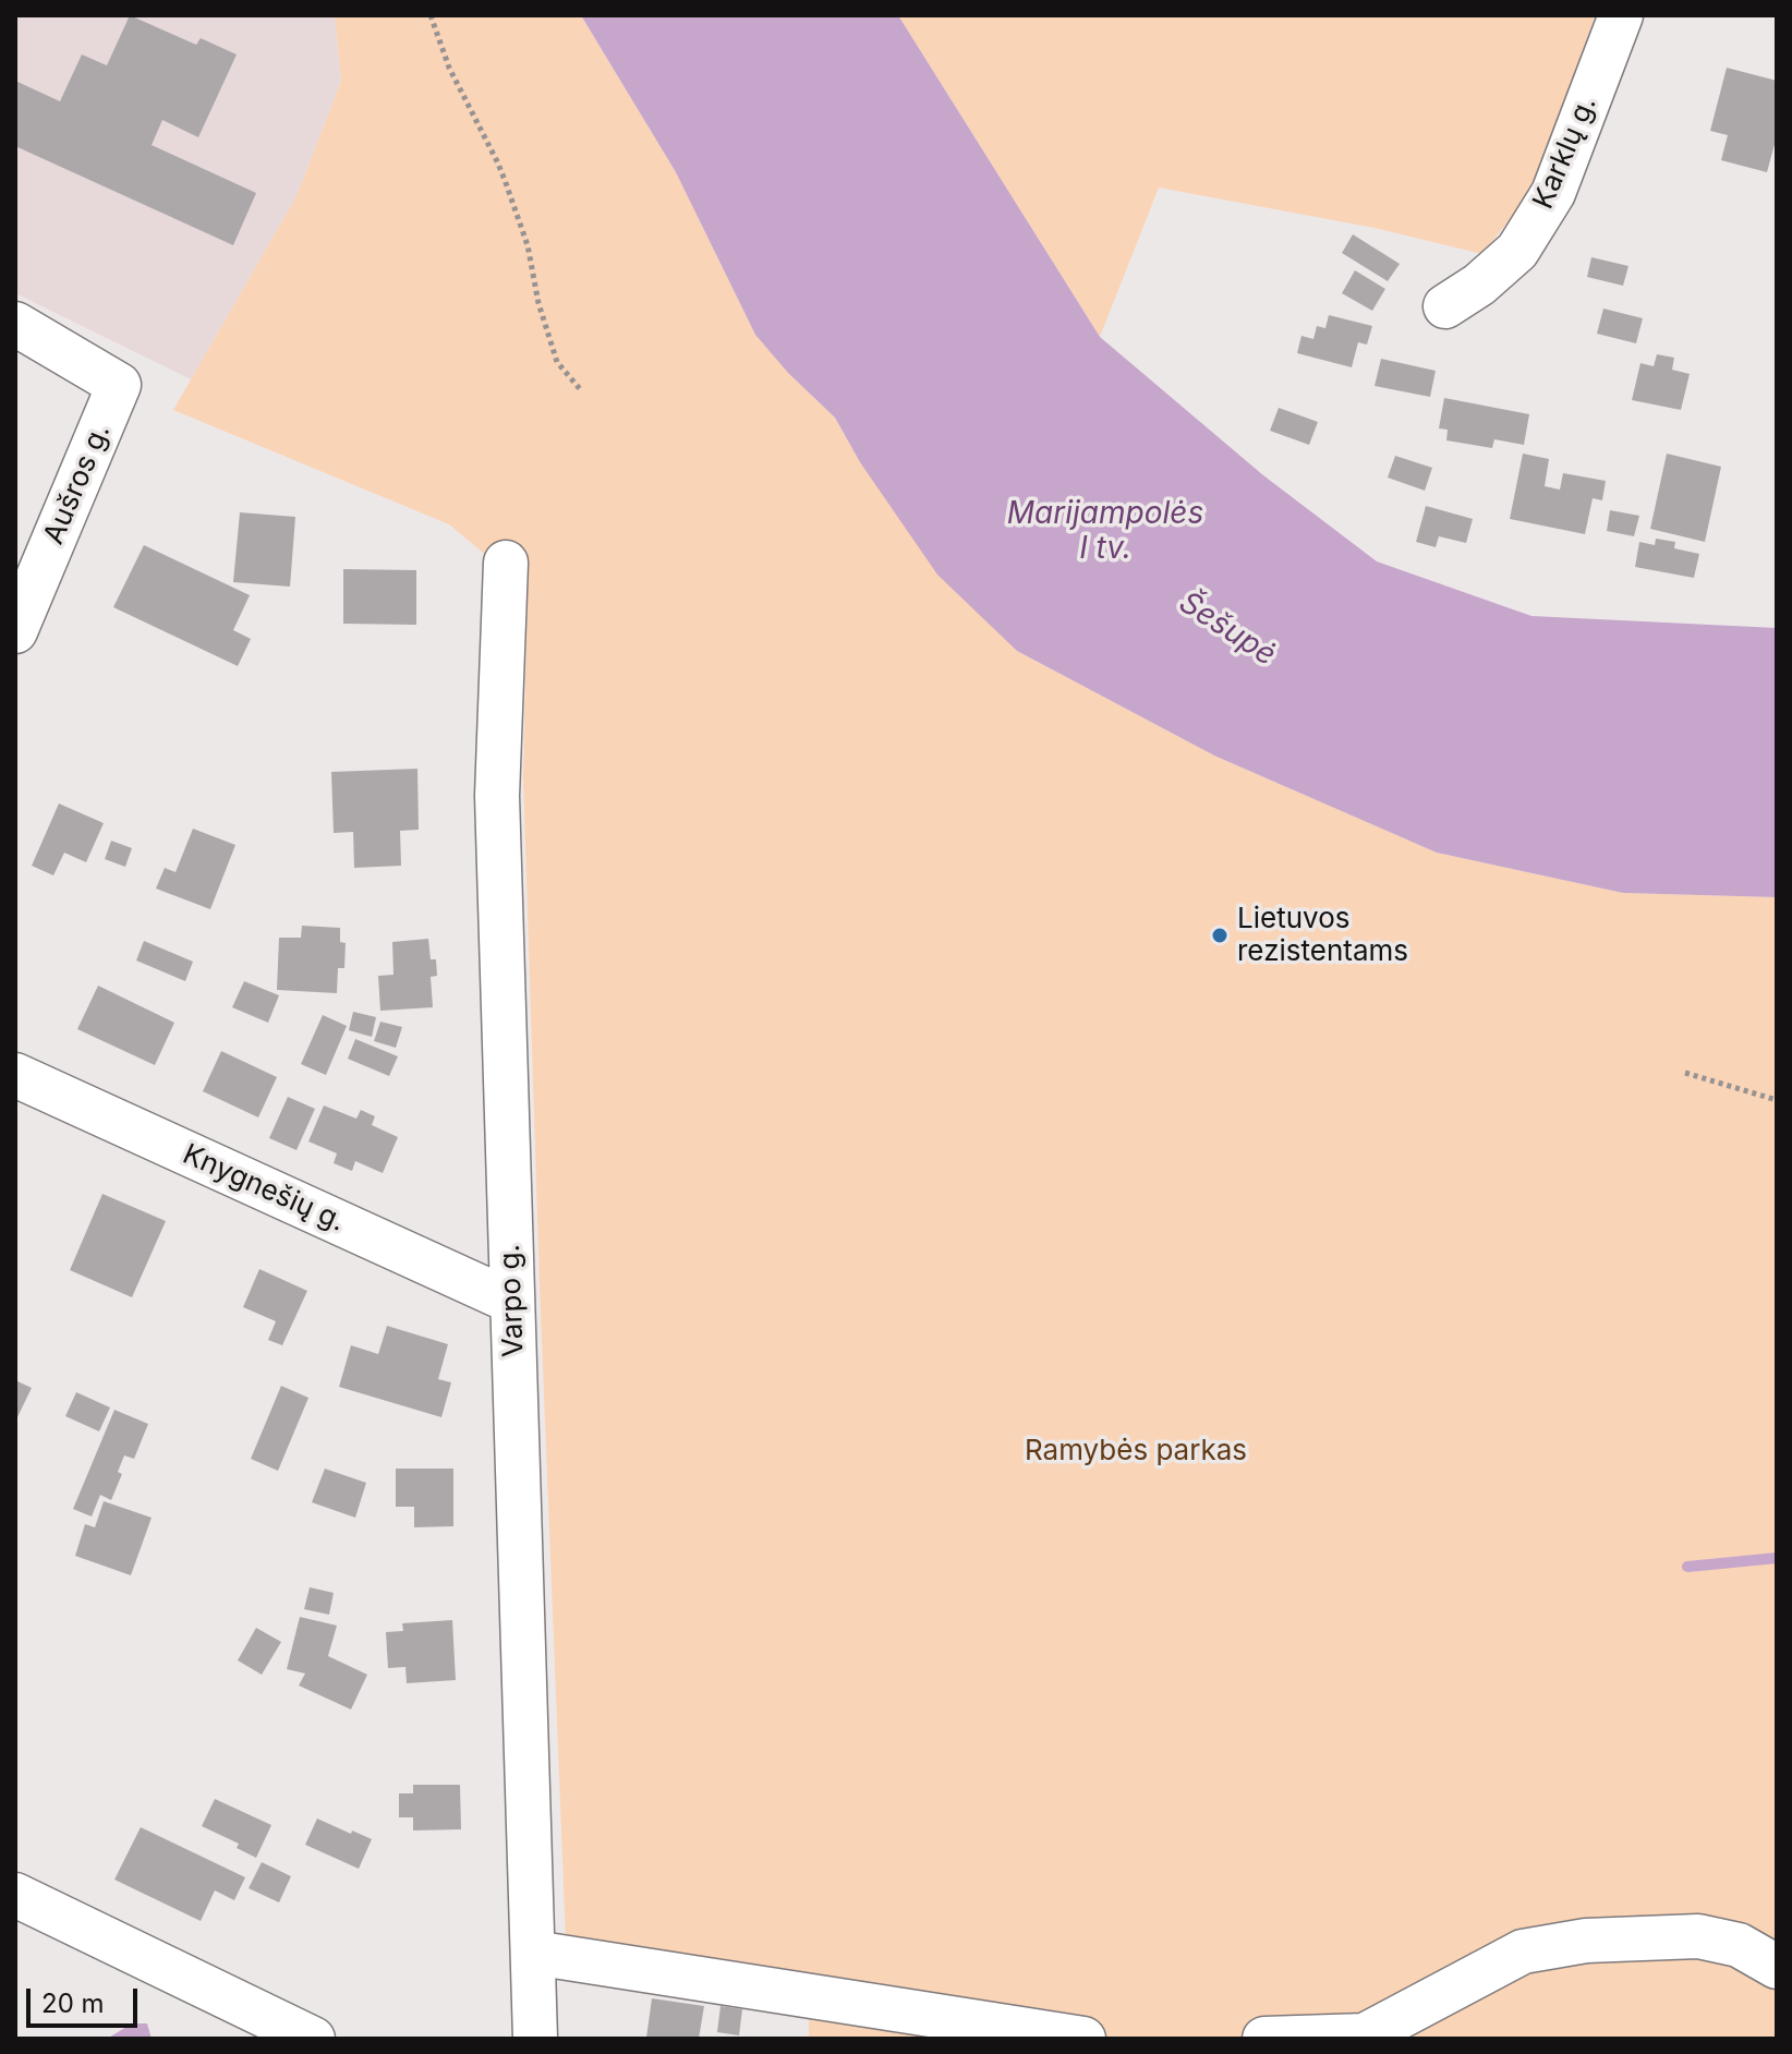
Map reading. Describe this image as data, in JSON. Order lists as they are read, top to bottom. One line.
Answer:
{"streets":{"street":["Karklų g.","Aušros g.","Knygnešių g.","Varpo g."]},"crossings":[["Knygnešių g.","Varpo g."]],"water":["Marijampolės I tv.","Šešupė"],"parks":["Ramybės parkas"],"places":["Lietuvos rezistentams"],"scale_bar":"20 m"}
